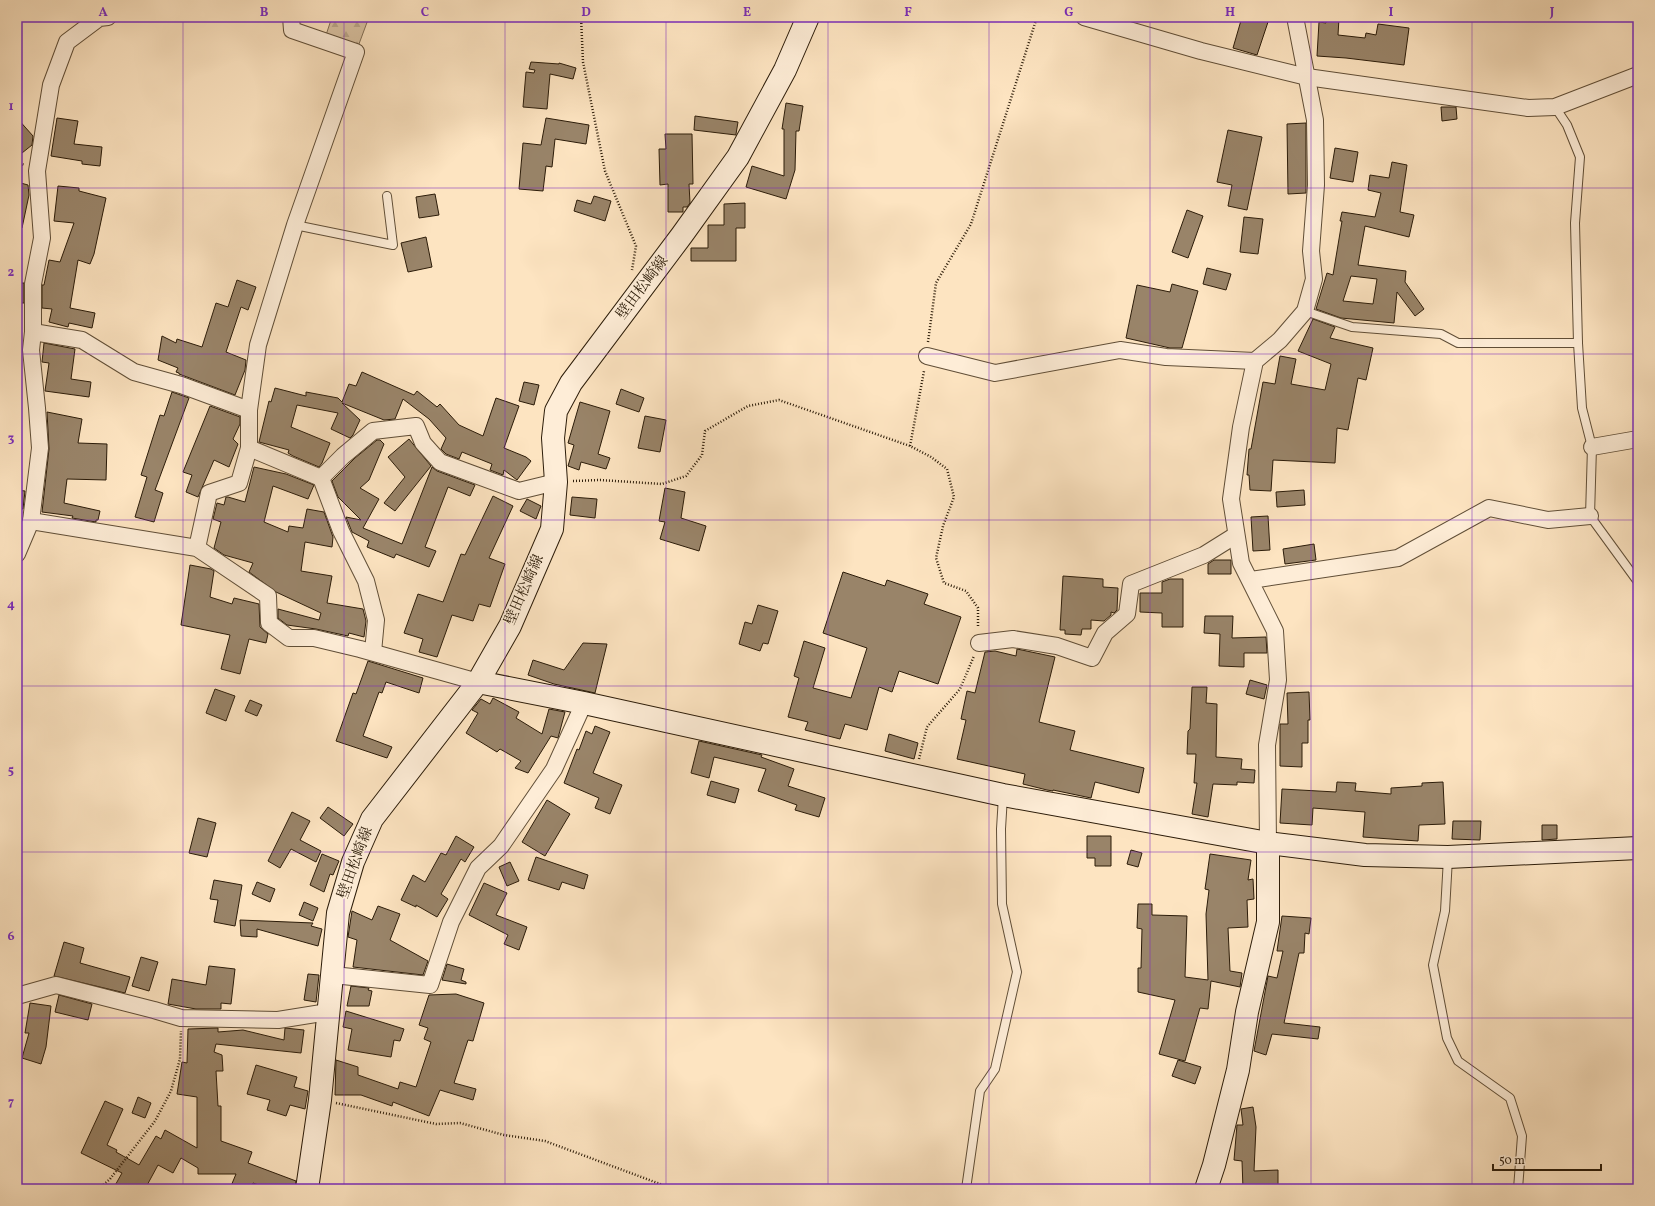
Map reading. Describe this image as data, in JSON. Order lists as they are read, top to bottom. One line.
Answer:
{"streets":{"street":["壁田松崎線"]},"scale_bar":"50 m","grid":{"columns":["A","B","C","D","E","F","G","H","I","J"],"rows":["1","2","3","4","5","6","7"]}}
